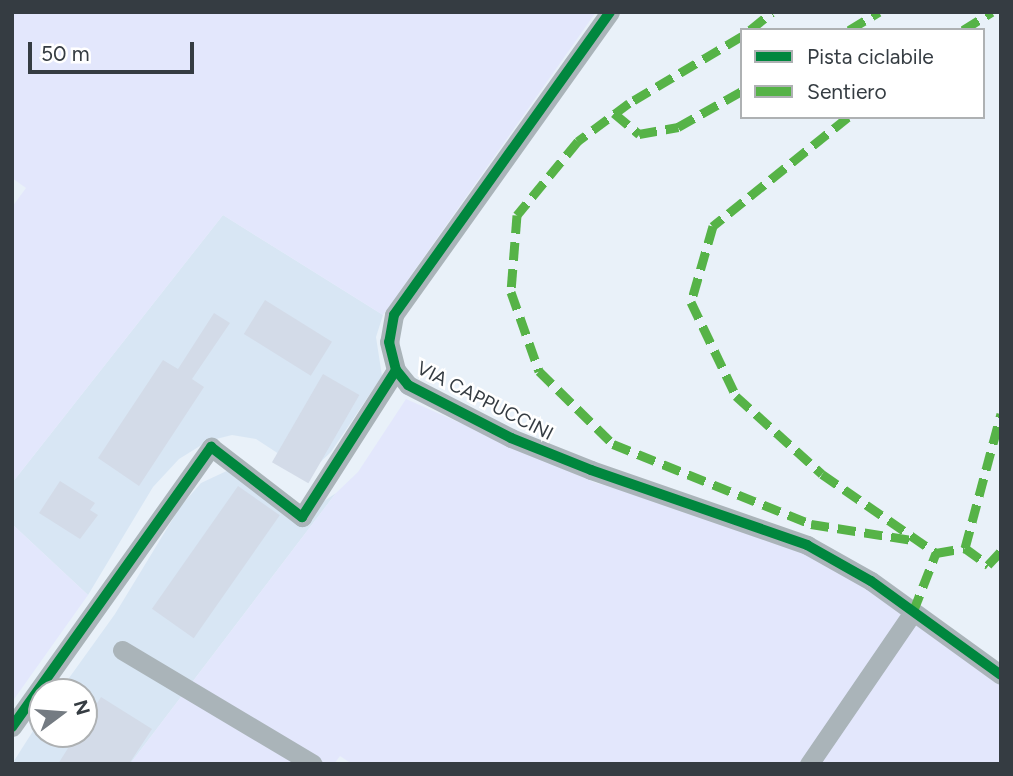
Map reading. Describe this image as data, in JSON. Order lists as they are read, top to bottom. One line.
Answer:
{"streets":{"street":["VIA CAPPUCCINI"]},"legend":["Pista ciclabile","Sentiero"],"scale_bar":"50 m","north":"right"}
